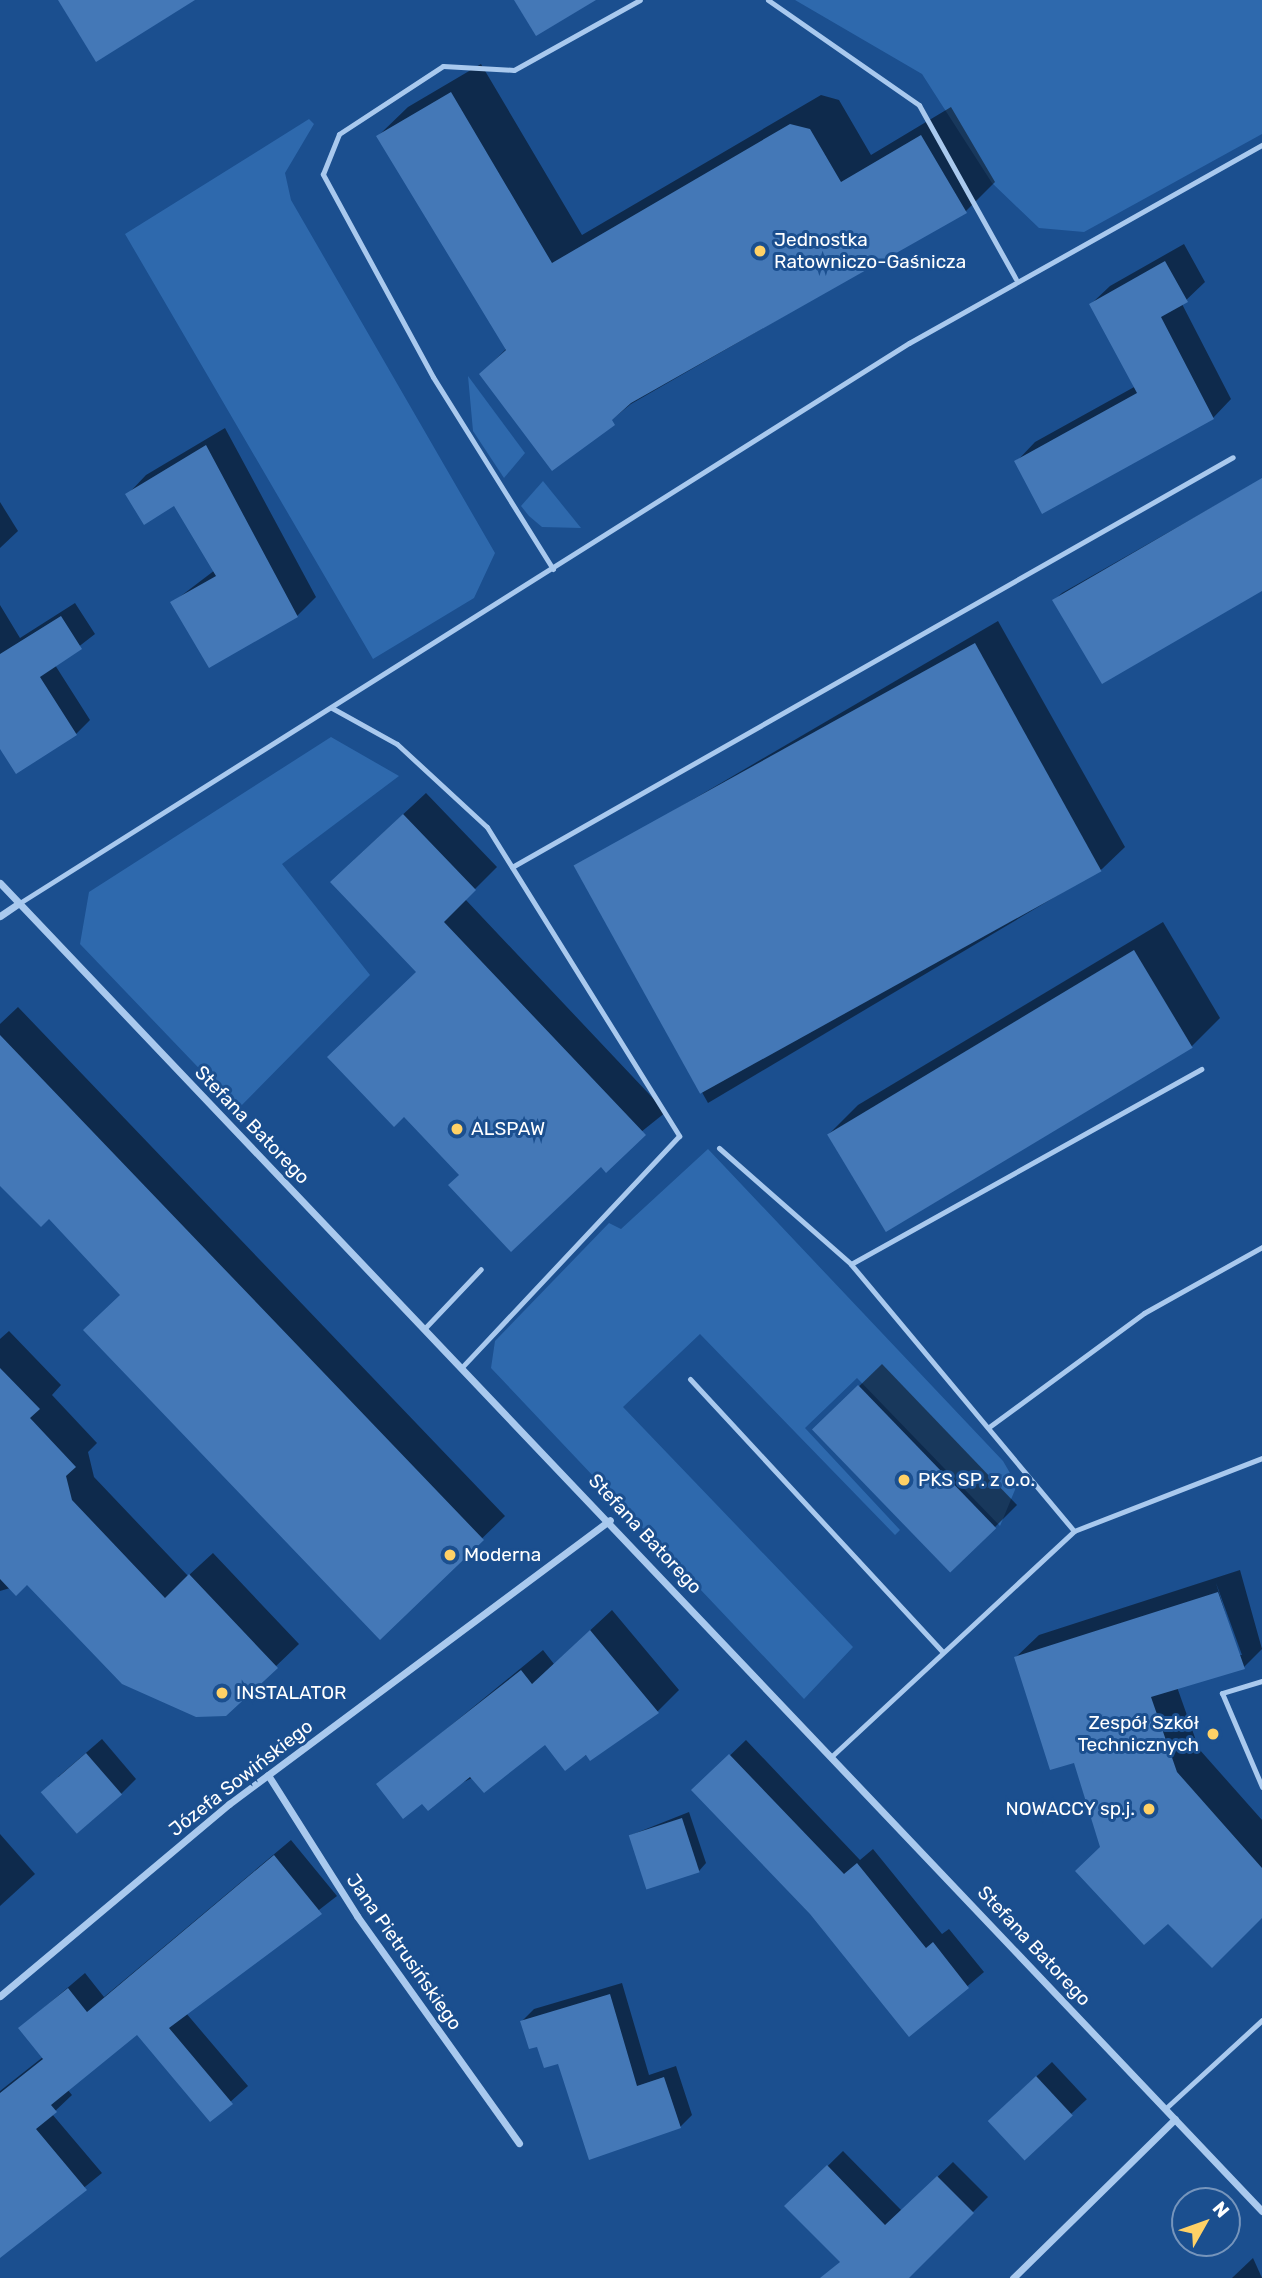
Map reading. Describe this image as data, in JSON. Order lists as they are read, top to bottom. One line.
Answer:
{"streets":{"street":["Stefana Batorego","Józefa Sowińskiego","Jana Pietrusińskiego"]},"crossings":[["Stefana Batorego","Józefa Sowińskiego"],["Józefa Sowińskiego","Jana Pietrusińskiego"]],"places":["Jednostka Ratowniczo-Gaśnicza","ALSPAW","PKS SP. z o.o.","Moderna","INSTALATOR","Zespół Szkół Technicznych","NOWACCY sp.j."],"north":"top right"}
